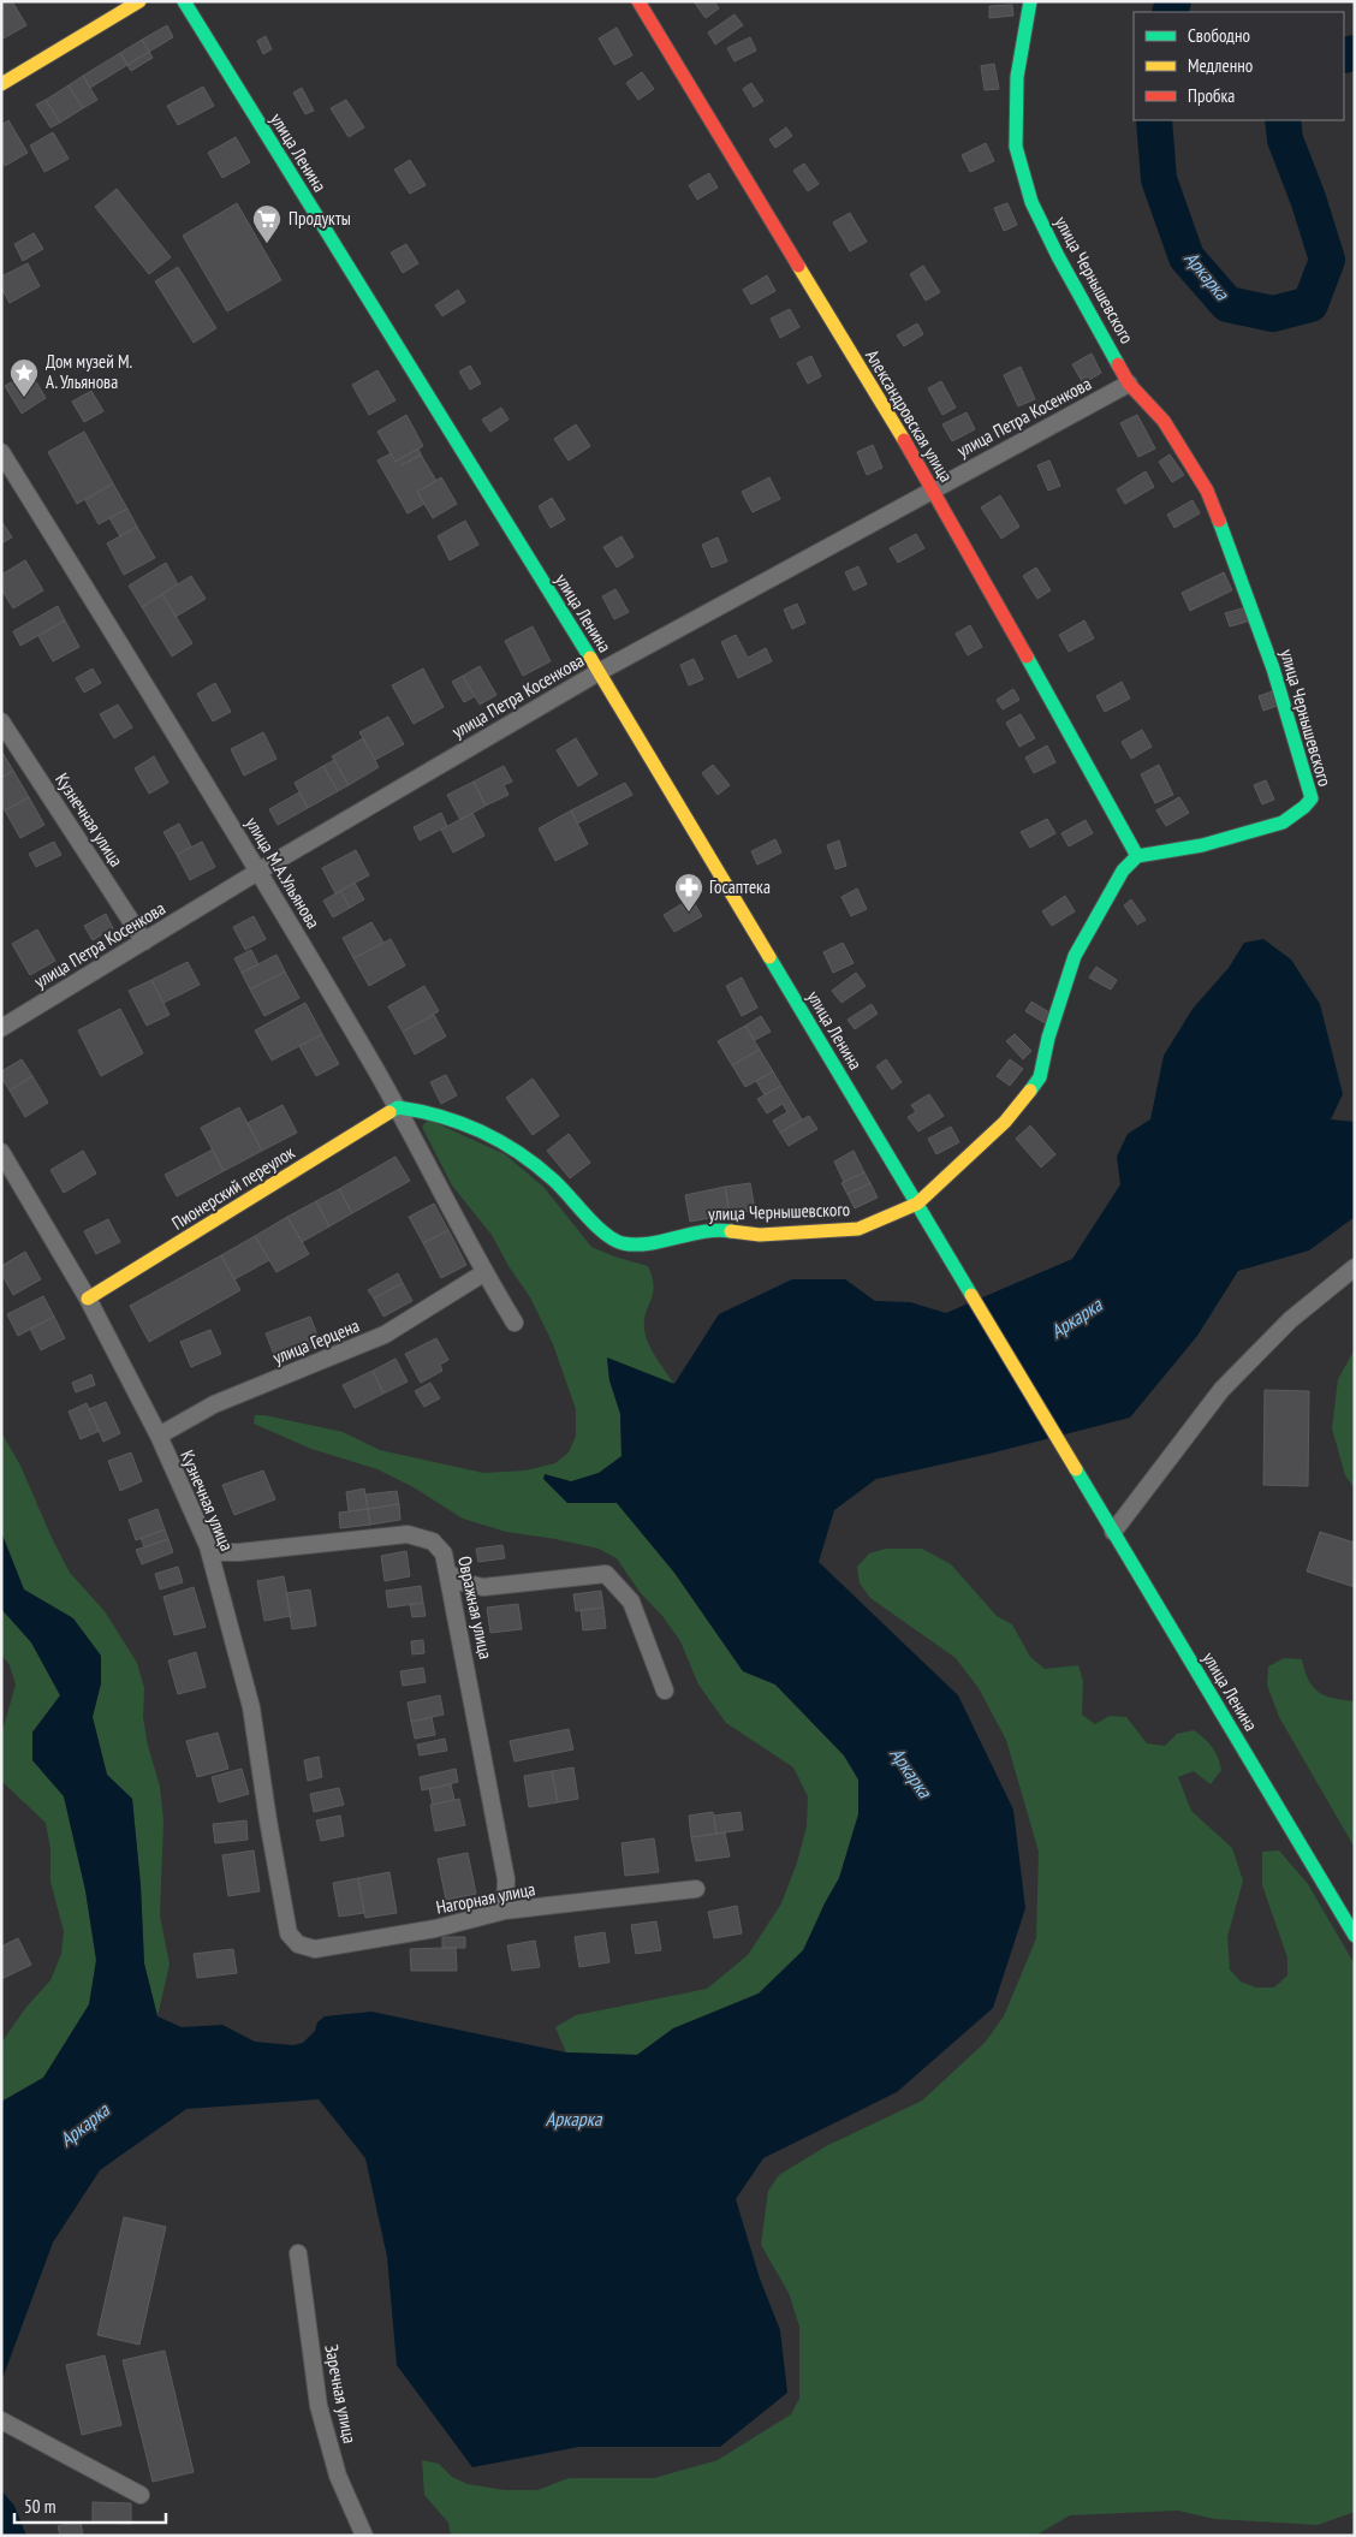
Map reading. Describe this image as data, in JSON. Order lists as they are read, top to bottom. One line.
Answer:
{"streets":{"street":["улица Ленина","улица Чернышевского","Александровская улица","улица Петра Косенкова","Кузнечная улица","улица М.А.Ульянова","Пионерский переулок","улица Герцена","Овражная улица","Нагорная улица","Заречная улица"]},"crossings":[["улица Ленина","улица Чернышевского"],["улица Ленина","улица Петра Косенкова"],["улица Чернышевского","Александровская улица"],["улица Чернышевского","улица Петра Косенкова"],["улица Чернышевского","улица М.А.Ульянова"],["улица Чернышевского","Пионерский переулок"],["Александровская улица","улица Петра Косенкова"],["улица Петра Косенкова","Кузнечная улица"],["улица Петра Косенкова","улица М.А.Ульянова"],["Кузнечная улица","Пионерский переулок"],["Кузнечная улица","улица Герцена"],["Кузнечная улица","Овражная улица"],["Кузнечная улица","Нагорная улица"],["улица М.А.Ульянова","Пионерский переулок"],["улица М.А.Ульянова","улица Герцена"],["Овражная улица","Нагорная улица"]],"water":["Аркарка"],"places":{"supermarket":["Продукты"],"place":["Дом музей М. А. Ульянова"],"pharmacy":["Госаптека"]},"legend":["Свободно","Медленно","Пробка"],"scale_bar":"50 m"}
